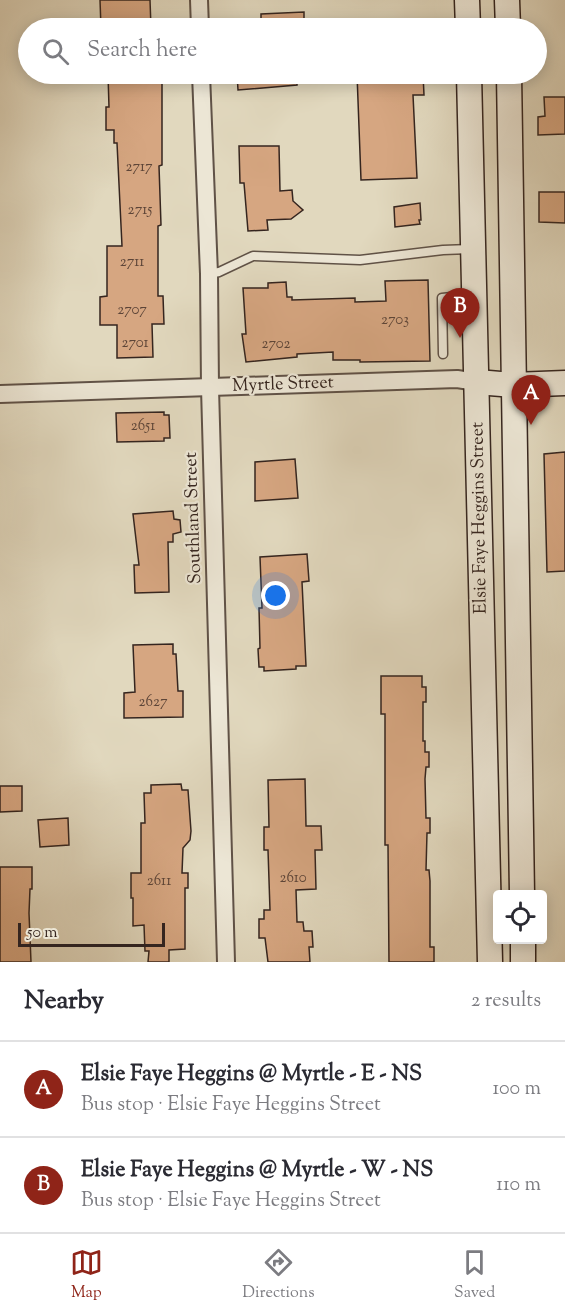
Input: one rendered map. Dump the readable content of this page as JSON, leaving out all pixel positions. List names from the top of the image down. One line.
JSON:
{"streets":{"main road":["Myrtle Street","Elsie Faye Heggins Street"],"street":["Southland Street"]},"crossings":[["Myrtle Street","Southland Street"],["Myrtle Street","Elsie Faye Heggins Street"]],"house_numbers":["2717","2715","2711","2707","2703","2701","2702","2651","2627","2610","2611"],"scale_bar":"50 m","page":{"search":"Search here","pins":["B","A"],"scale":"50 m","heading":["Nearby","2 results"],"list":[{"mark":"A","name":"Elsie Faye Heggins @ Myrtle - E - NS","note":"Bus stop · Elsie Faye Heggins Street","value":"100 m"},{"mark":"B","name":"Elsie Faye Heggins @ Myrtle - W - NS","note":"Bus stop · Elsie Faye Heggins Street","value":"110 m"}],"nav":["Map","Directions","Saved"]}}
